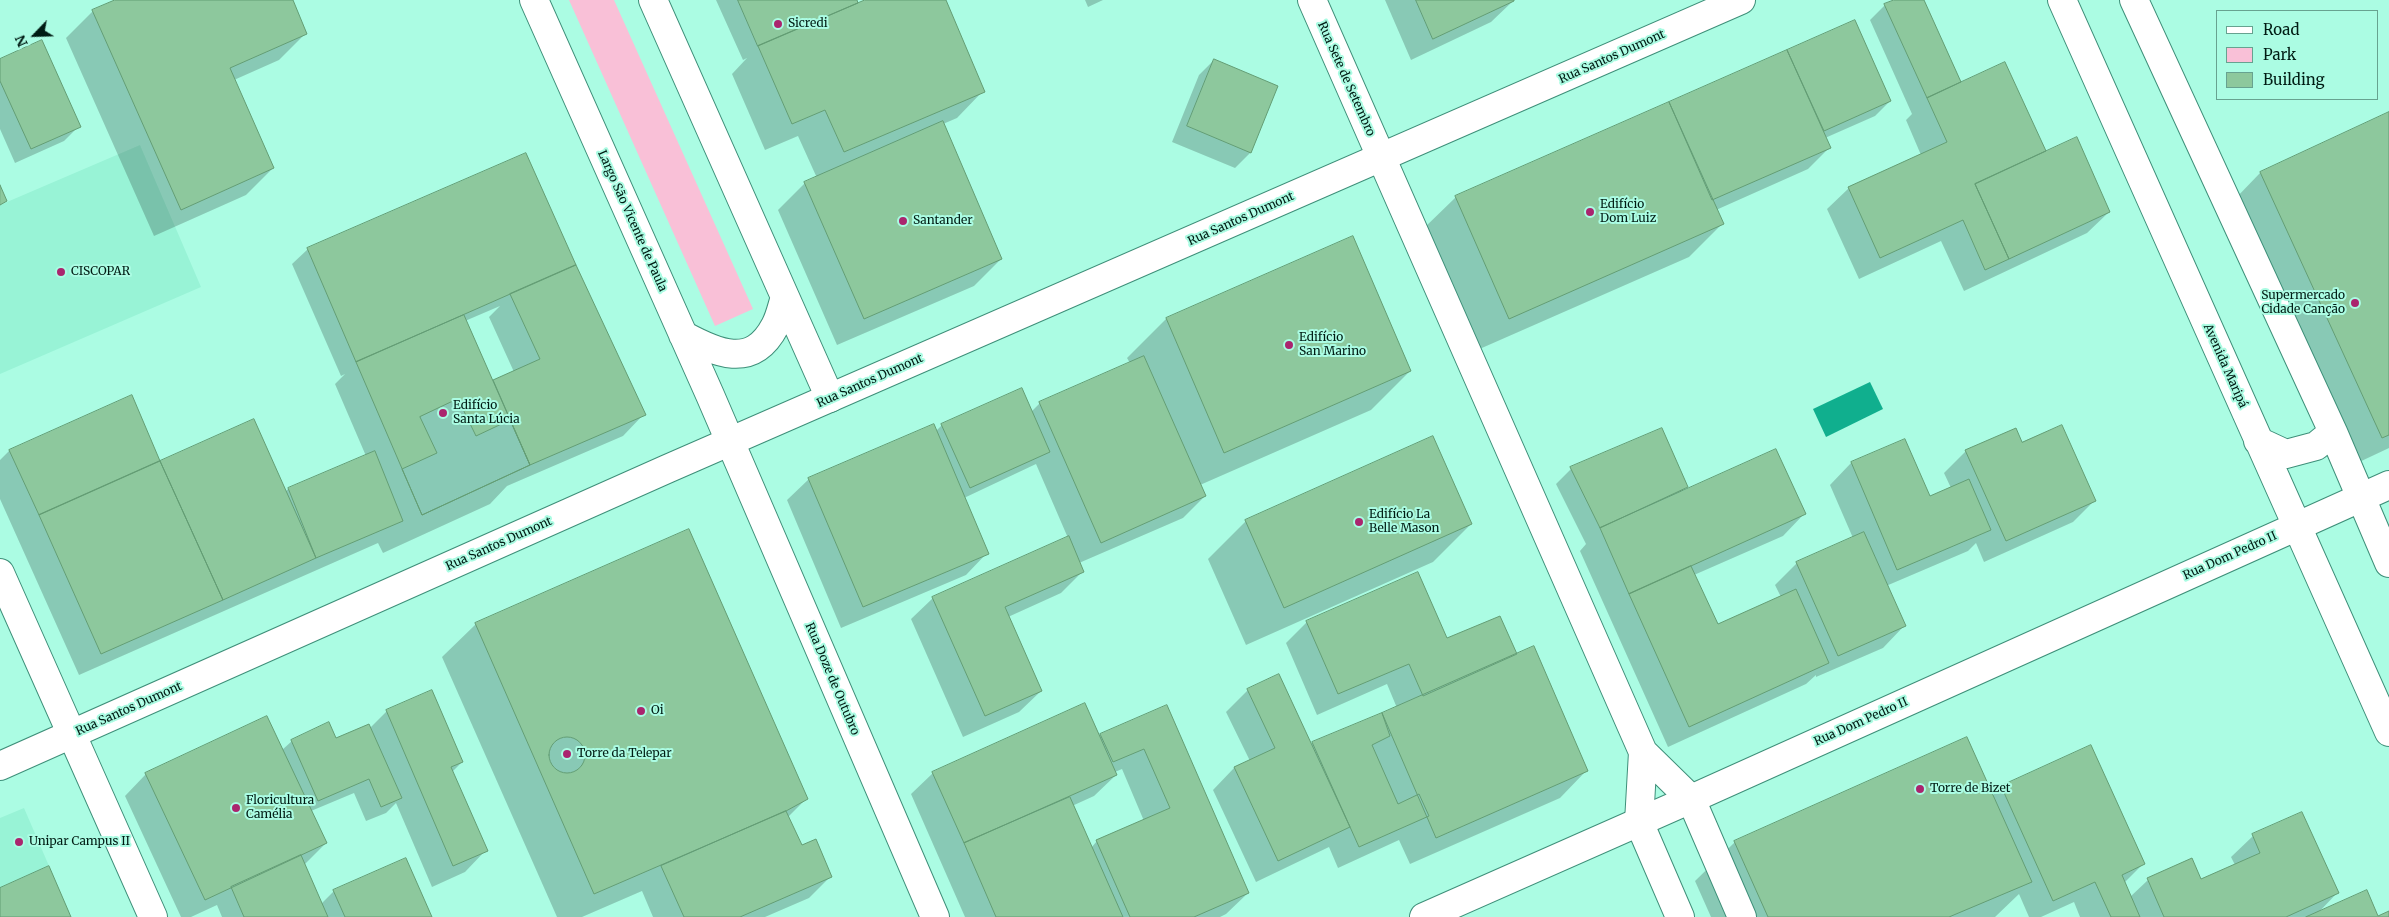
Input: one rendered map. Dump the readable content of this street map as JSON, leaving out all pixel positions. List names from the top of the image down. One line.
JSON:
{"streets":{"street":["Rua Santos Dumont","Rua Sete de Setembro","Largo São Vicente de Paula","Avenida Maripá","Rua Dom Pedro II","Rua Doze de Outubro"]},"crossings":[["Rua Santos Dumont","Rua Sete de Setembro"],["Rua Santos Dumont","Largo São Vicente de Paula"],["Rua Santos Dumont","Rua Doze de Outubro"],["Largo São Vicente de Paula","Rua Doze de Outubro"],["Avenida Maripá","Rua Dom Pedro II"]],"places":["Sicredi","Edifício Dom Luiz","Santander","CISCOPAR","Supermercado Cidade Canção","Edifício San Marino","Edifício Santa Lúcia","Edifício La Belle Mason","Oi","Torre da Telepar","Torre de Bizet","Floricultura Camélia","Unipar Campus II"],"legend":["Road","Park","Building"],"north":"bottom left"}
